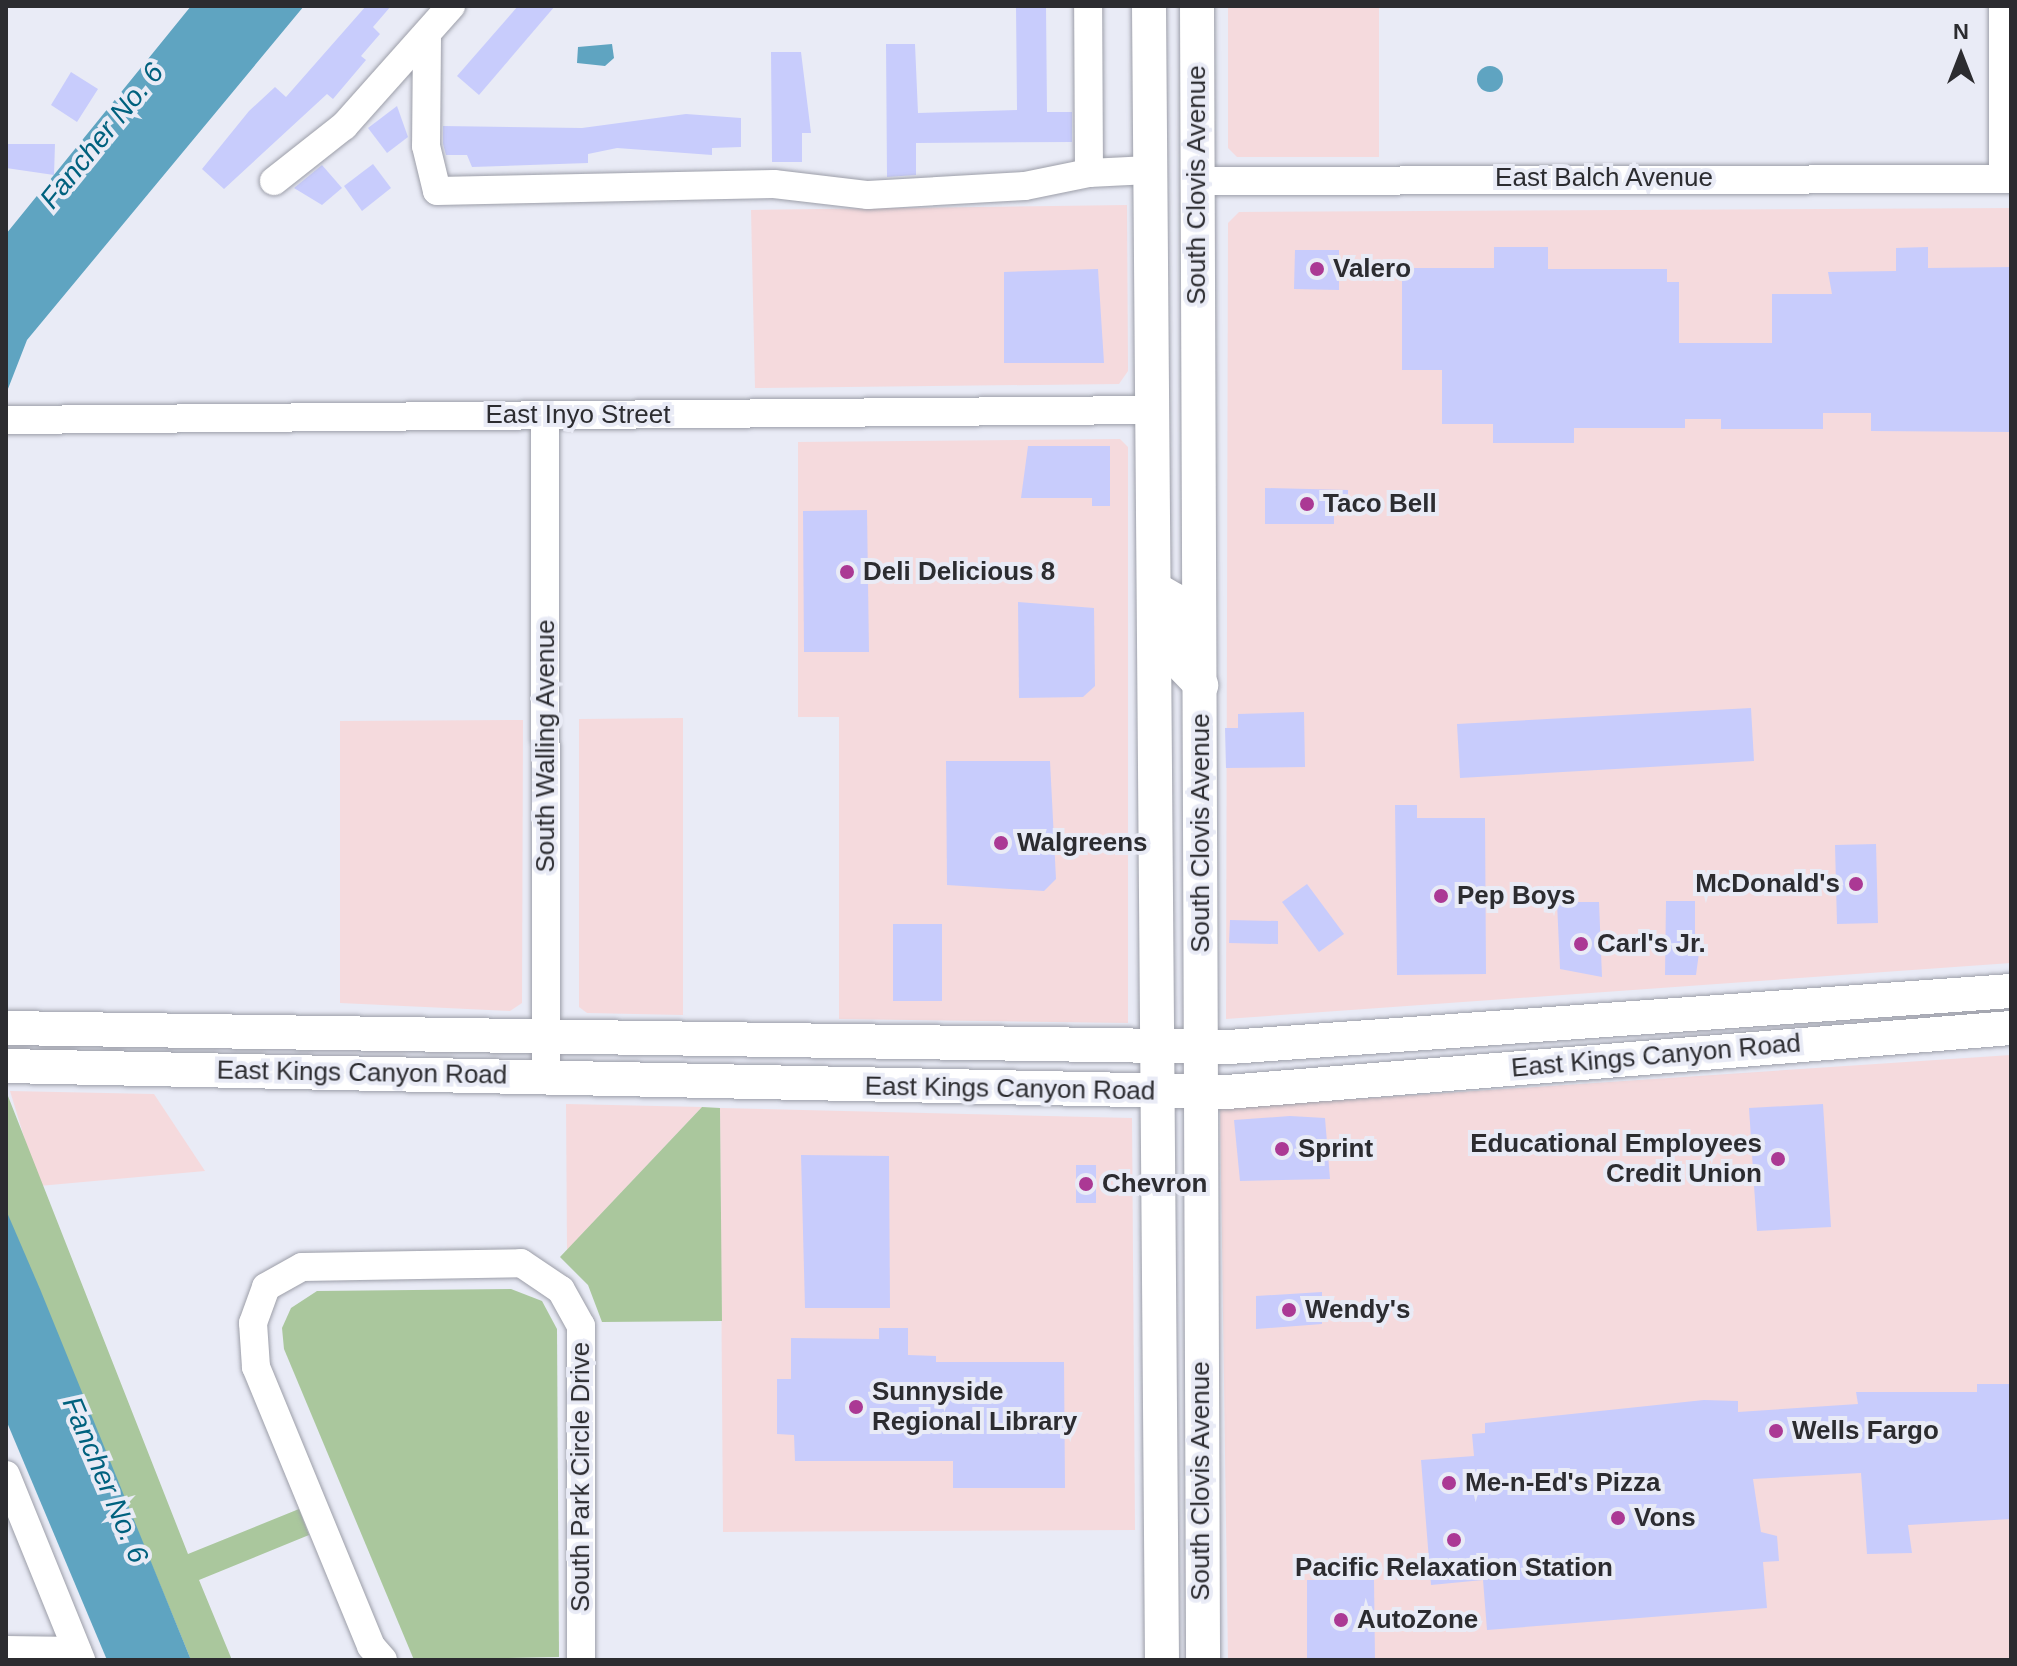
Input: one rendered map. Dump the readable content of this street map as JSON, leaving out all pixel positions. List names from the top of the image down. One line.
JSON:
{"streets":{"main road":["South Clovis Avenue","East Kings Canyon Road"],"street":["East Balch Avenue","East Inyo Street","South Walling Avenue","South Park Circle Drive"]},"crossings":[["East Balch Avenue","South Clovis Avenue"],["South Clovis Avenue","East Inyo Street"],["South Clovis Avenue","East Kings Canyon Road"],["East Inyo Street","South Walling Avenue"],["South Walling Avenue","East Kings Canyon Road"]],"water":["Fancher No. 6"],"places":["Valero","Taco Bell","Deli Delicious 8","Walgreens","McDonald's","Pep Boys","Carl's Jr.","Sprint","Educational Employees Credit Union","Chevron","Wendy's","Sunnyside Regional Library","Wells Fargo","Me-n-Ed's Pizza","Vons","Pacific Relaxation Station","AutoZone"],"north":"top"}
